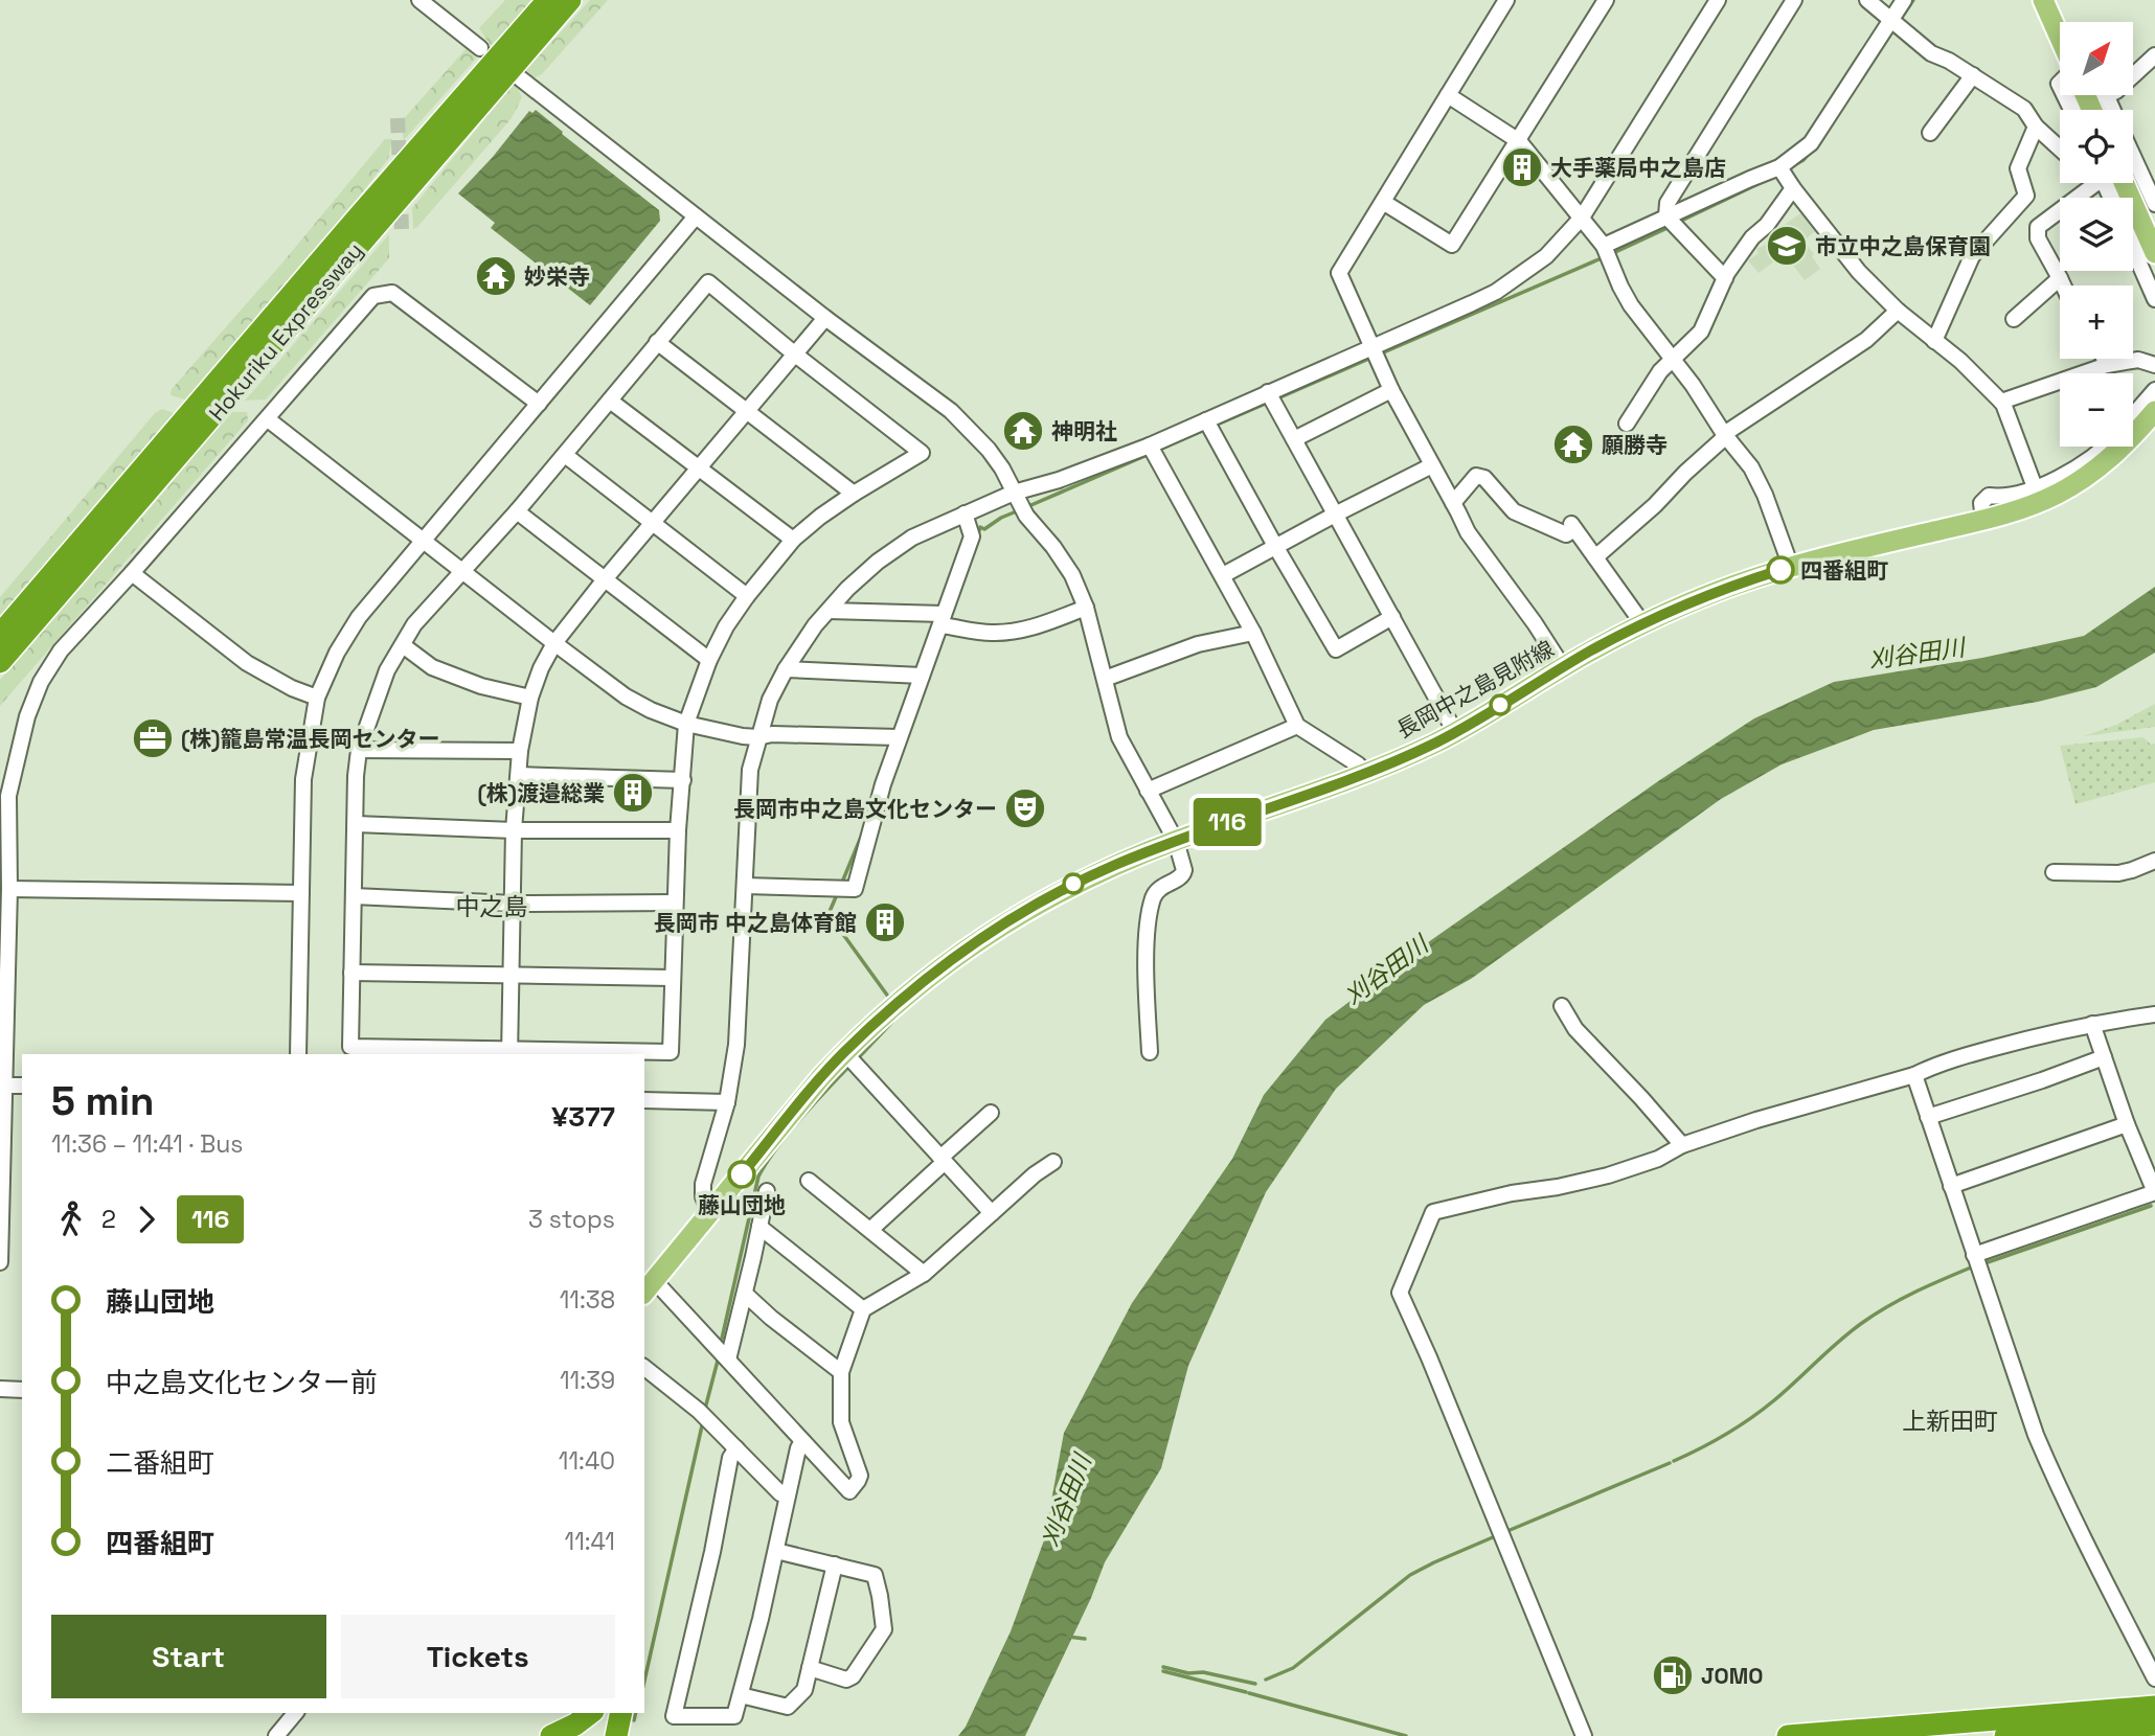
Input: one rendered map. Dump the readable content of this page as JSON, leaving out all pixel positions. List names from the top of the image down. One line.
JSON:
{"streets":{"highway":["Hokuriku Expressway"],"main road":["長岡中之島見附線"]},"districts":["中之島","上新田町"],"water":["刈谷田川"],"places":{"building":["大手薬局中之島店","(株)渡邉総業","長岡市 中之島体育館"],"school or university":["市立中之島保育園"],"temple":["妙栄寺","神明社","願勝寺"],"other":["四番組町","藤山団地"],"office":["(株)籠島常温長岡センター"],"theatre":["長岡市中之島文化センター"],"fuel station":["JOMO"]},"lines":["bus line 116"],"north":"top right","page":{"on_map":"116","map_buttons":["+","−"],"heading":["5 min","11:36 – 11:41 · Bus","¥377"],"legs":["2","116","3 stops"],"list":[{"name":"藤山団地","value":"11:38"},{"name":"中之島文化センター前","value":"11:39"},{"name":"二番組町","value":"11:40"},{"name":"四番組町","value":"11:41"}],"buttons":["Start","Tickets"]}}
